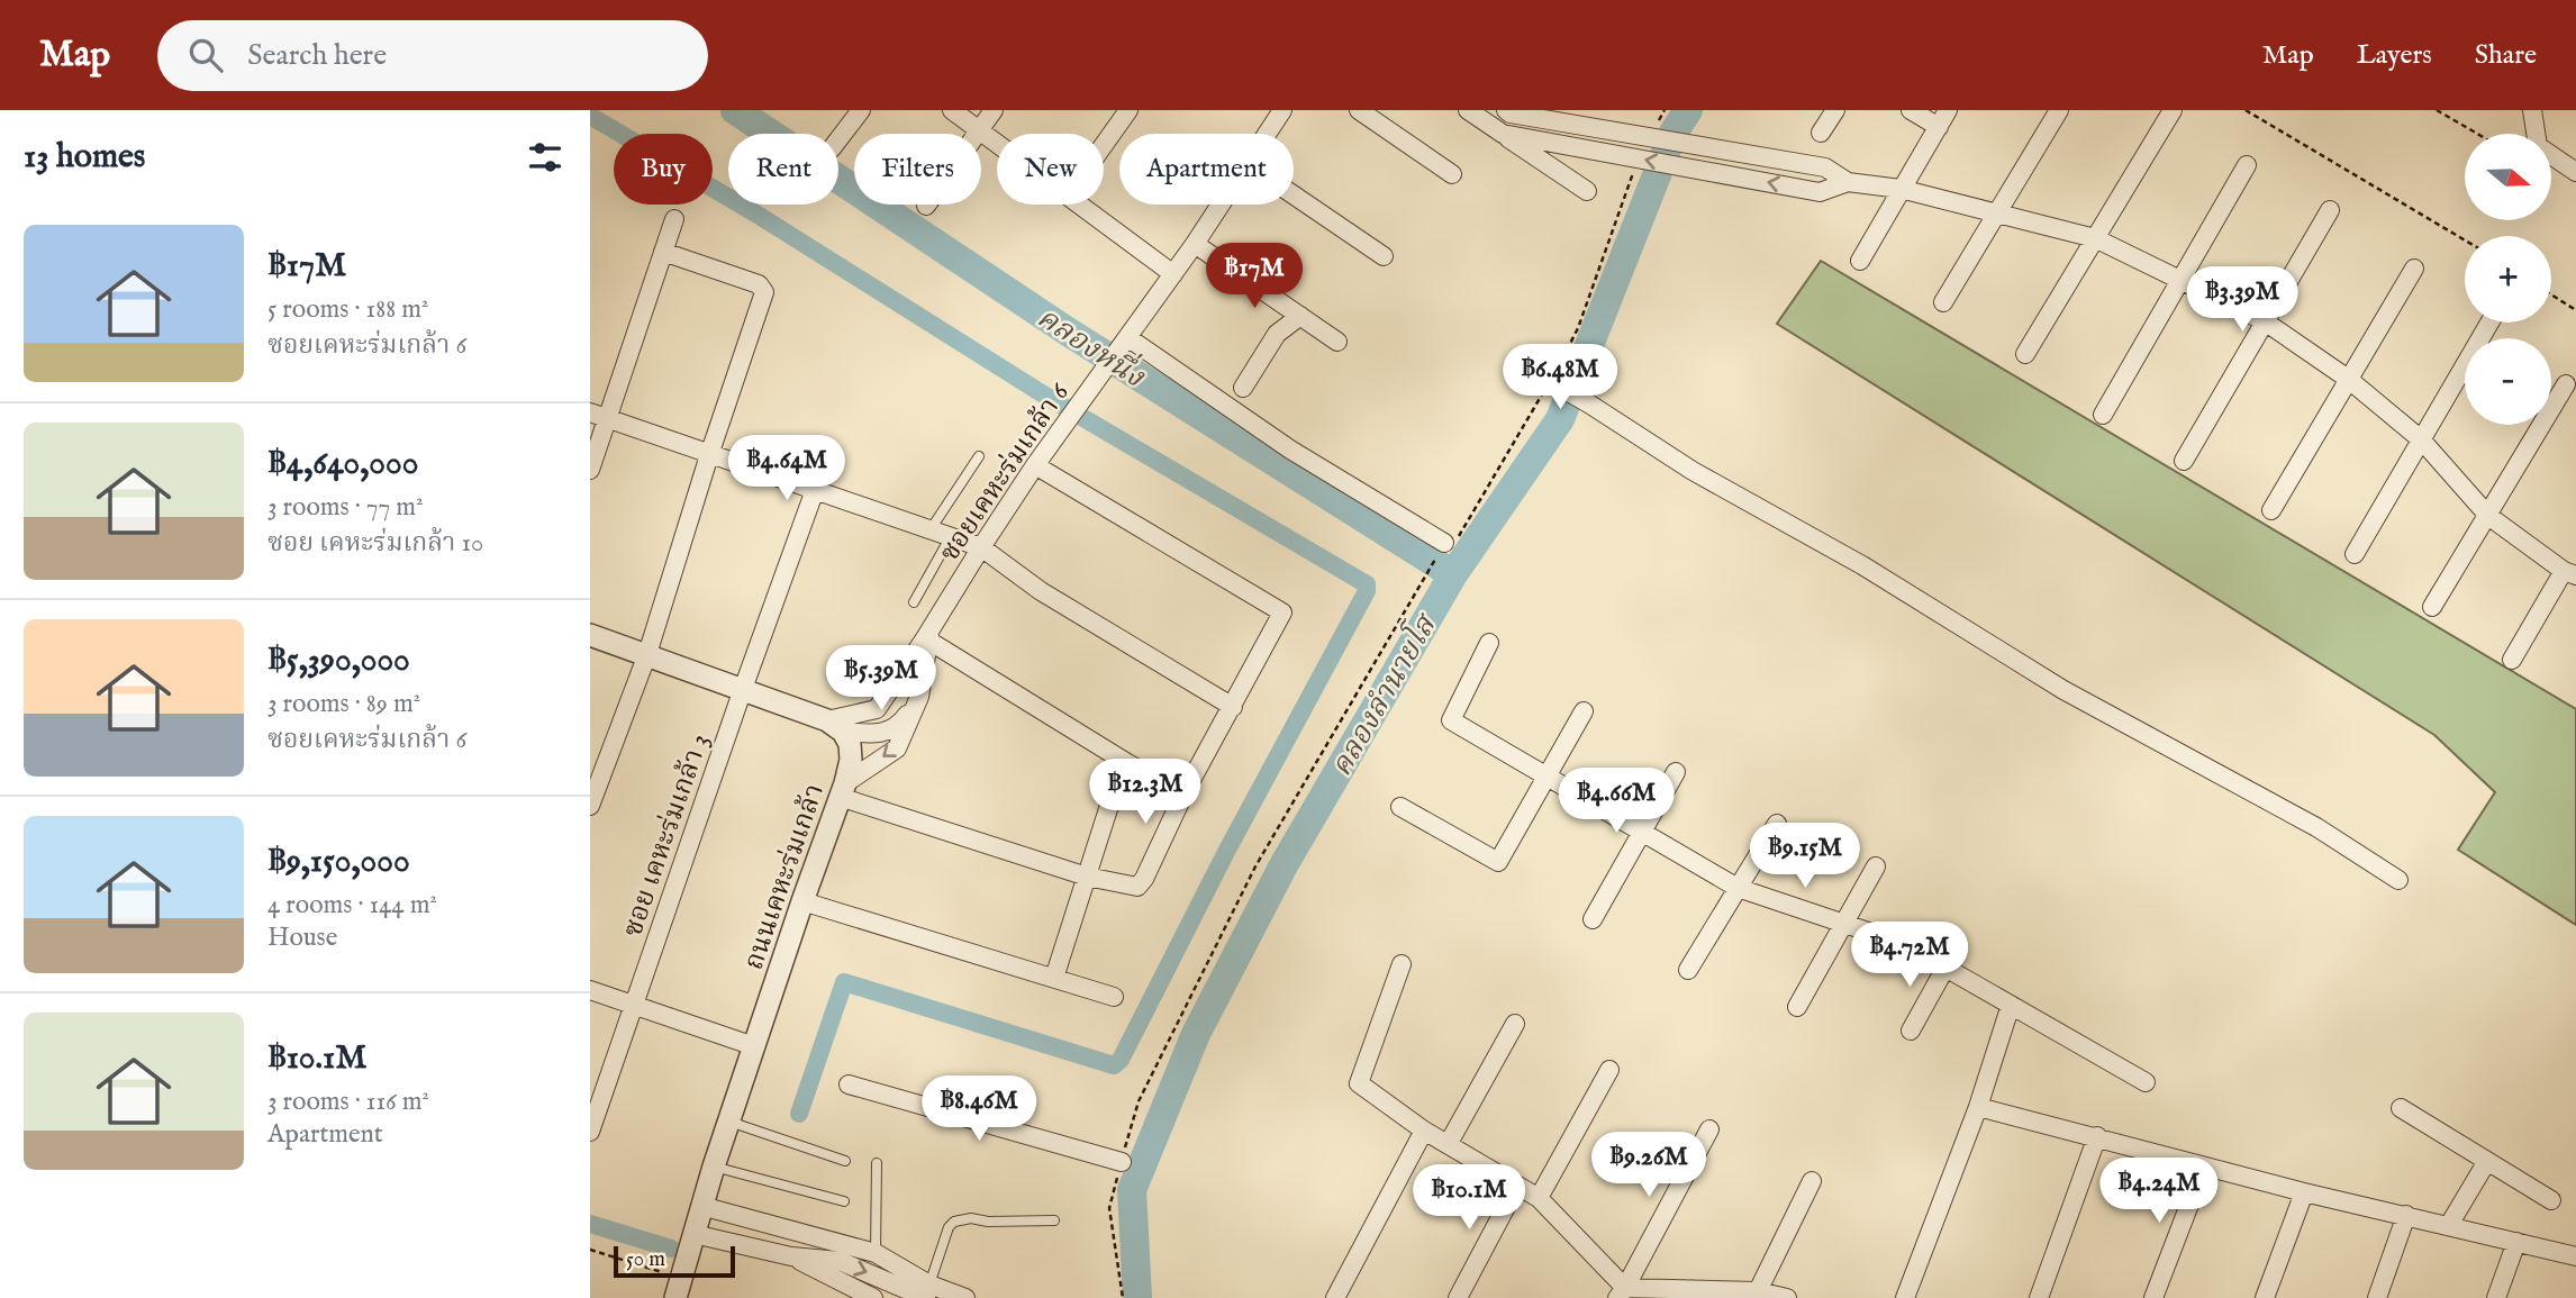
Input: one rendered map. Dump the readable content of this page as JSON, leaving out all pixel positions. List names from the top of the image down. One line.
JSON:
{"streets":{"street":["ซอยเคหะร่มเกล้า 6","ซอย เคหะร่มเกล้า 3","ถนนเคหะร่มเกล้า"]},"crossings":[["ซอยเคหะร่มเกล้า 6","ถนนเคหะร่มเกล้า"]],"water":["คลองหนึ่ง","คลองลำนายโส"],"scale_bar":"50 m","north":"right","page":{"header":"Map","search":"Search here","nav":["Map","Layers","Share"],"heading":"13 homes","map_buttons":["+","−"],"chip":["Buy","Rent","Filters","New","Apartment"],"list":[{"name":"฿17M","note":"5 rooms · 188 m² · ซอยเคหะร่มเกล้า 6"},{"name":"฿4,640,000","note":"3 rooms · 77 m² · ซอย เคหะร่มเกล้า 10"},{"name":"฿5,390,000","note":"3 rooms · 89 m² · ซอยเคหะร่มเกล้า 6"},{"name":"฿9,150,000","note":"4 rooms · 144 m² · House"},{"name":"฿10.1M","note":"3 rooms · 116 m² · Apartment"}],"price":["฿17M","฿3.39M","฿6.48M","฿4.64M","฿5.39M","฿12.3M","฿4.66M","฿9.15M","฿4.72M","฿8.46M","฿9.26M","฿4.24M","฿10.1M"],"scale":"50 m"}}
